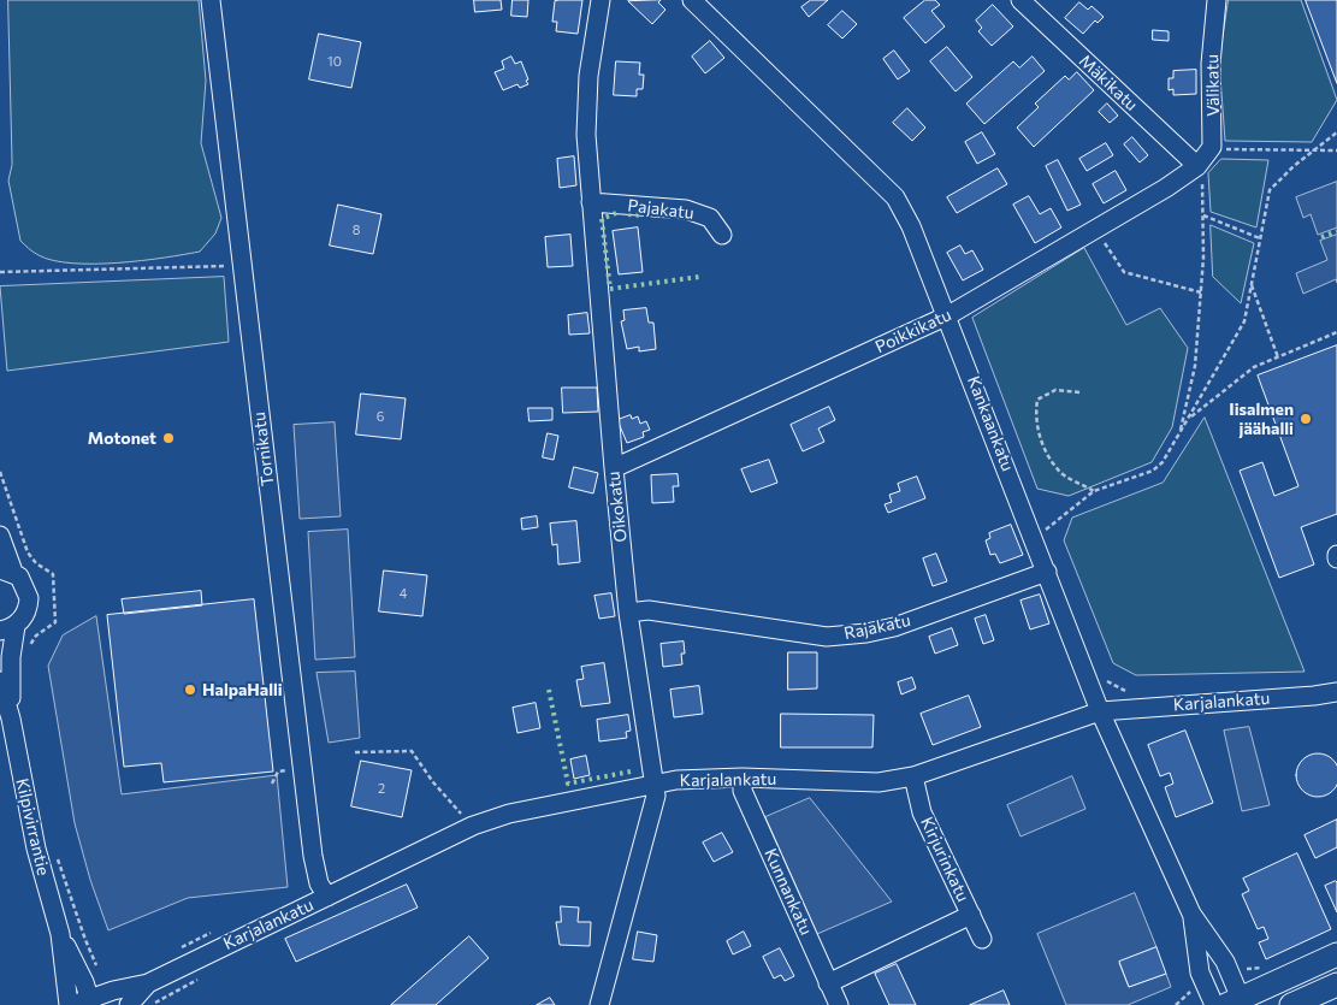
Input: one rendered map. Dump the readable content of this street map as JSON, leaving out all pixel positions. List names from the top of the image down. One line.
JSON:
{"streets":{"street":["Mäkikatu","Välikatu","Pajakatu","Poikkikatu","Kankaankatu","Tornikatu","Oikokatu","Rajakatu","Karjalankatu","Kilpivirrantie","Kirjurinkatu","Kunnankatu"]},"crossings":[["Mäkikatu","Poikkikatu"],["Pajakatu","Oikokatu"],["Poikkikatu","Kankaankatu"],["Poikkikatu","Oikokatu"],["Kankaankatu","Rajakatu"],["Kankaankatu","Karjalankatu"],["Tornikatu","Karjalankatu"],["Oikokatu","Rajakatu"],["Oikokatu","Karjalankatu"],["Karjalankatu","Kilpivirrantie"],["Karjalankatu","Kirjurinkatu"],["Karjalankatu","Kunnankatu"]],"places":["Iisalmen jäähalli","Motonet","HalpaHalli"],"house_numbers":["10","8","6","4","2"]}
